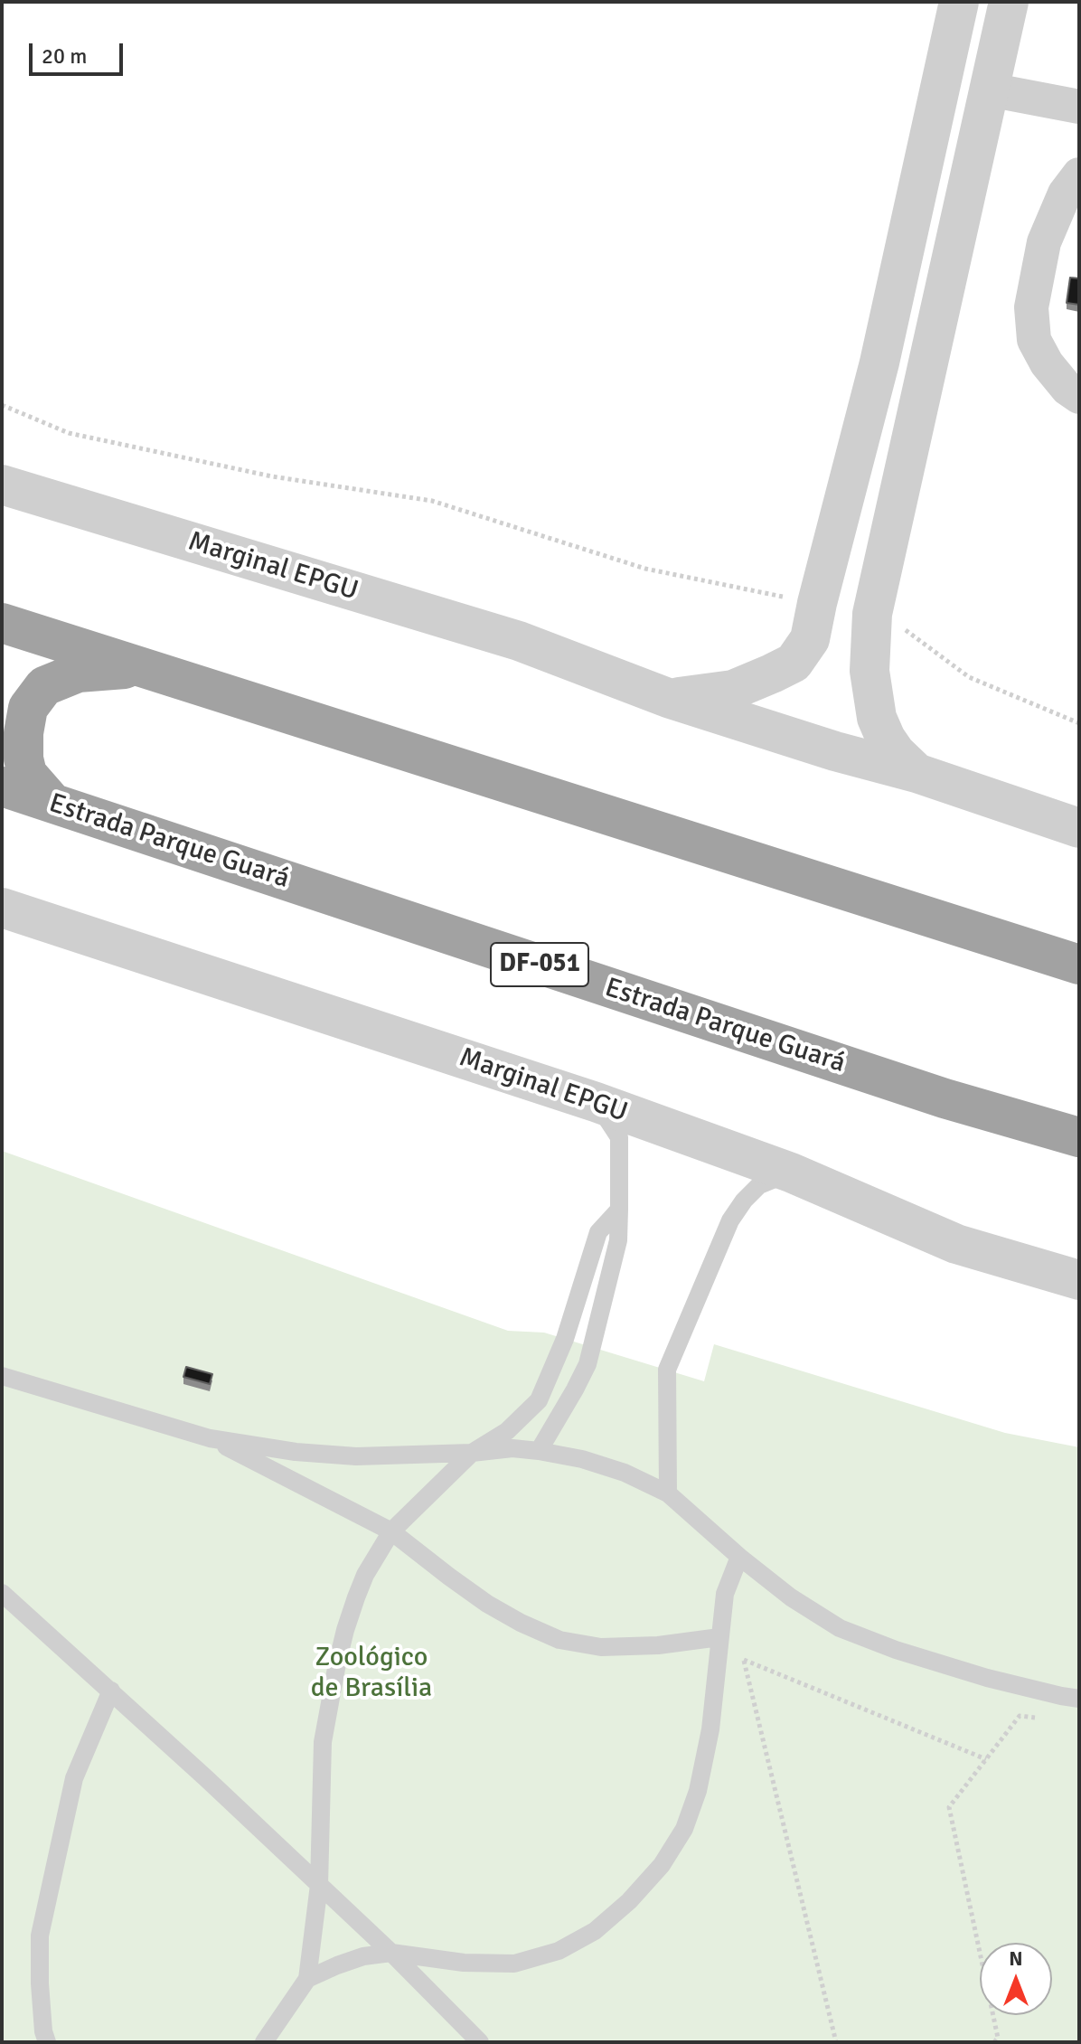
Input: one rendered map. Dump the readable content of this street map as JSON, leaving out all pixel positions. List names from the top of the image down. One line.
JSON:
{"streets":{"highway":["Estrada Parque Guará","DF-051"],"street":["Marginal EPGU"]},"parks":["Zoológico de Brasília"],"scale_bar":"20 m","north":"top"}
